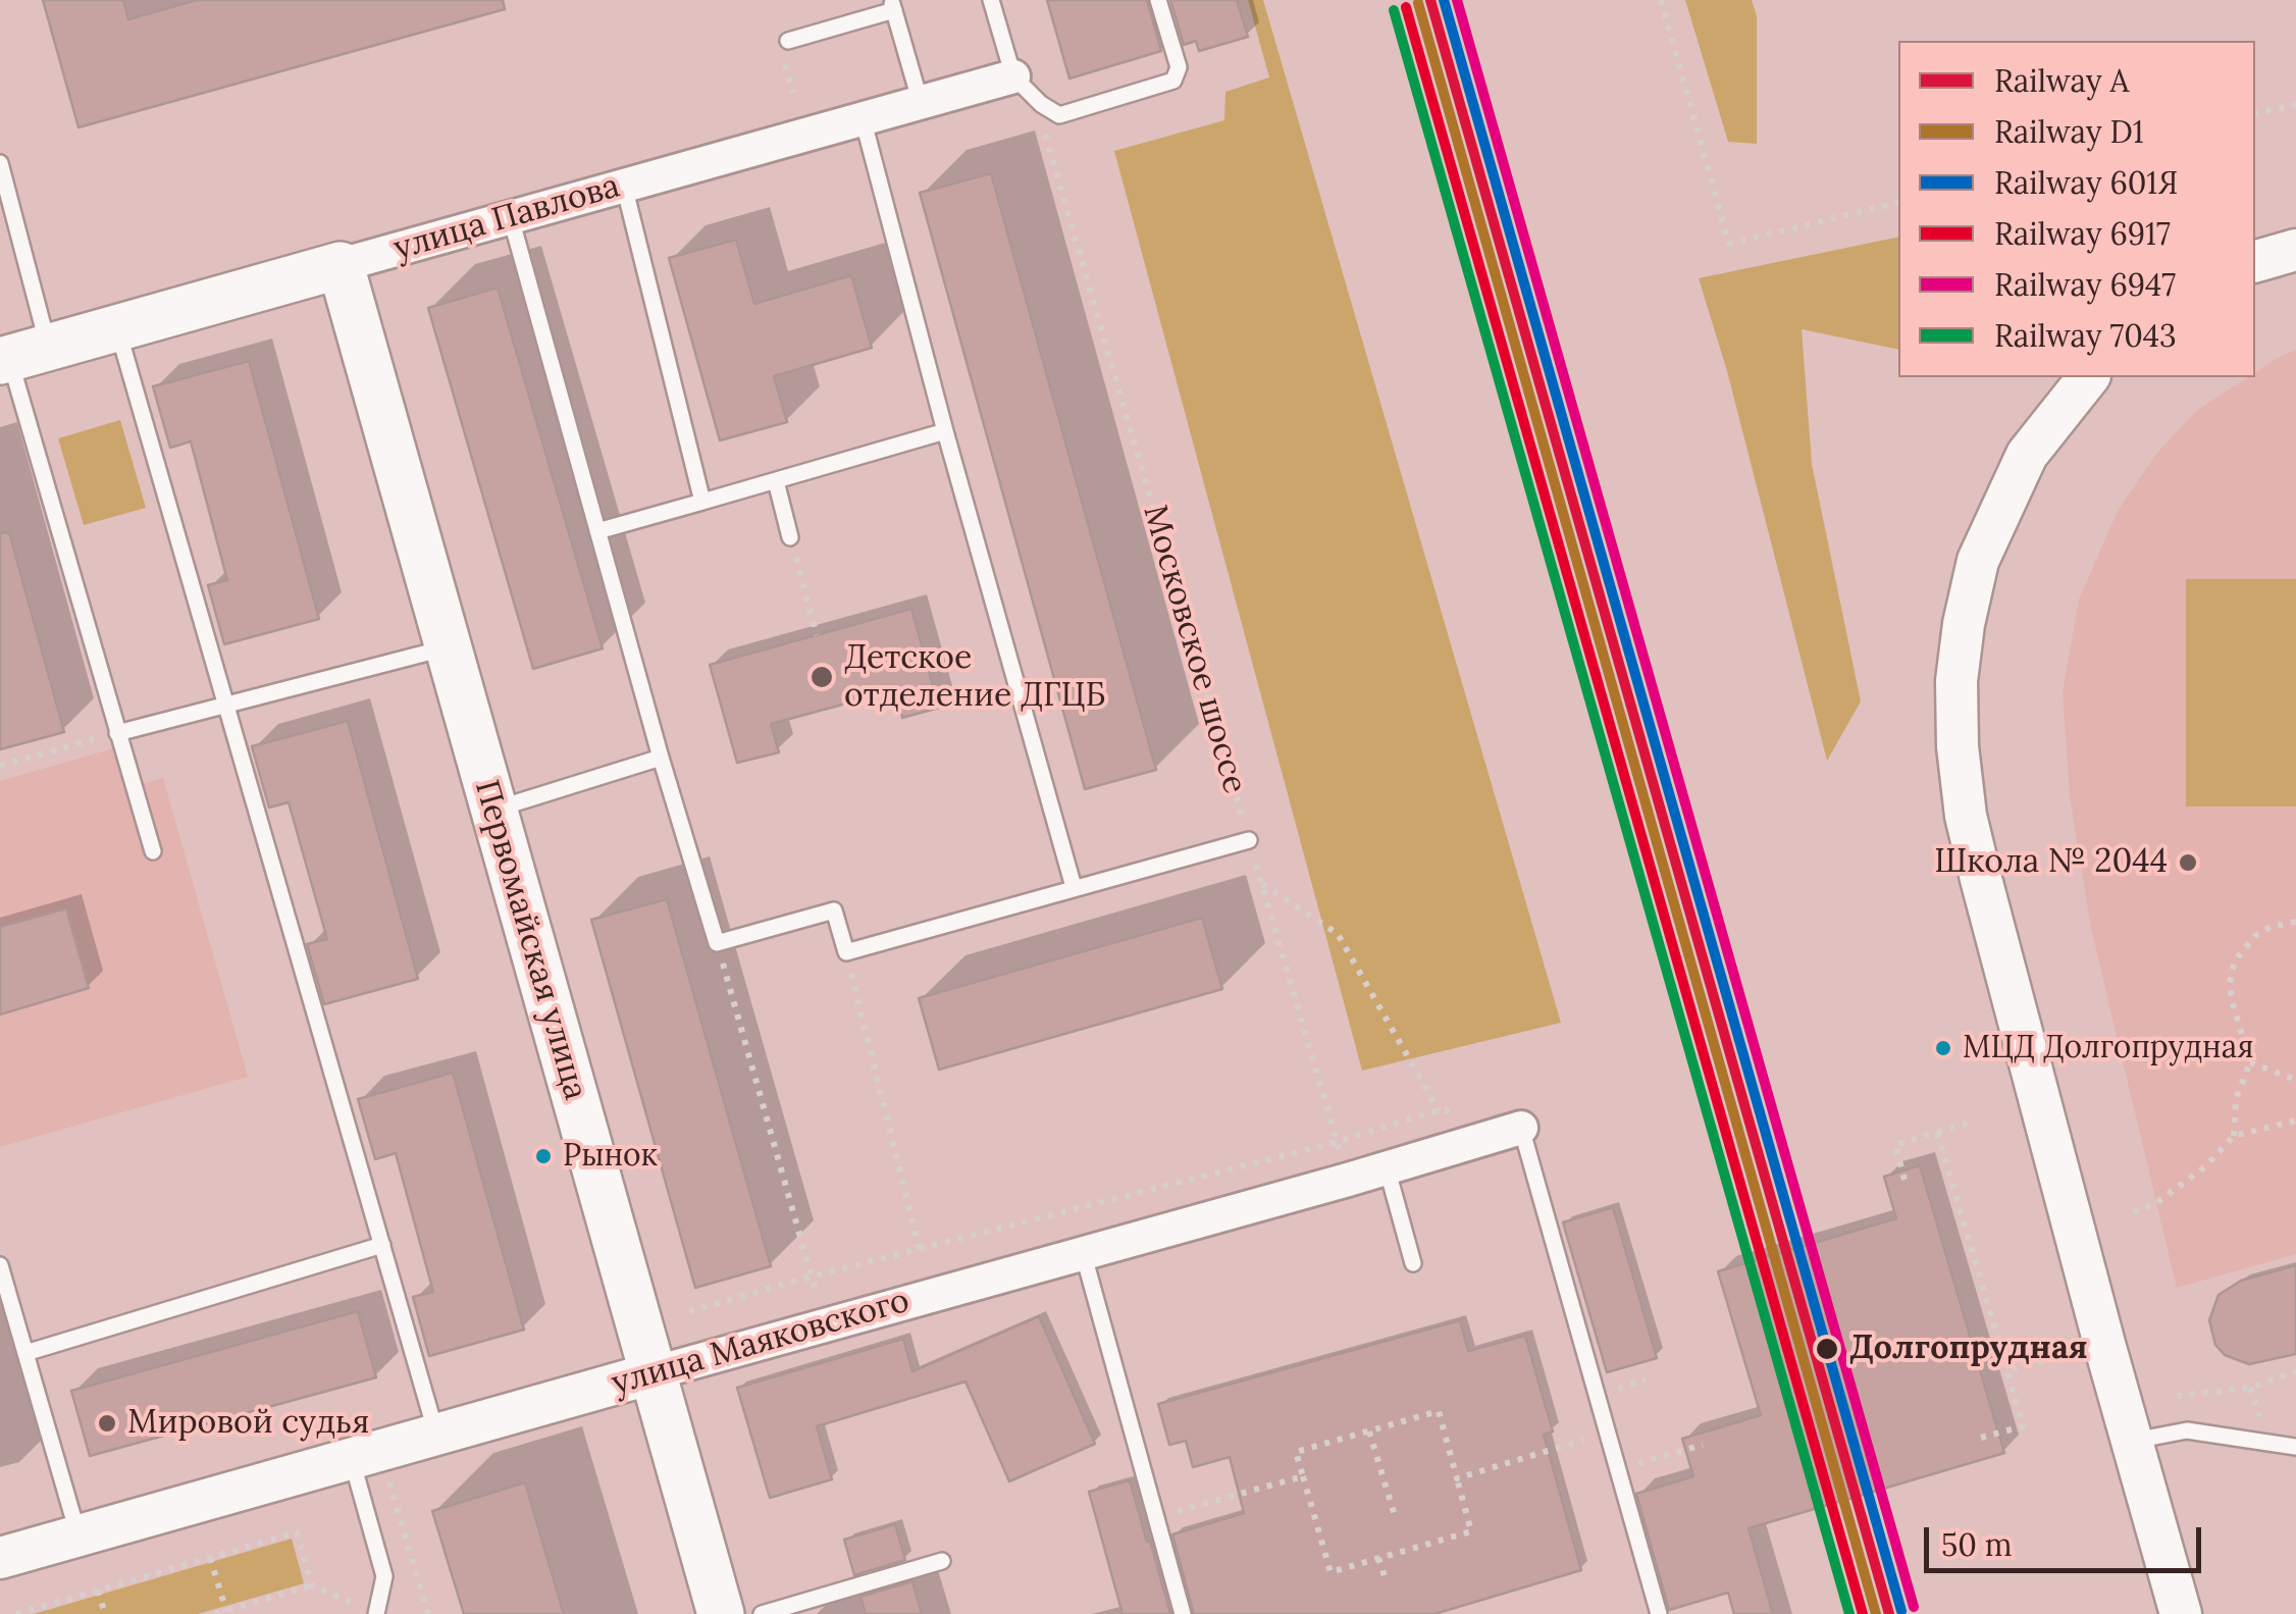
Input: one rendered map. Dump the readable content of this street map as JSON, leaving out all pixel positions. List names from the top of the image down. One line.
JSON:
{"streets":{"main road":["улица Павлова","Первомайская улица"],"street":["улица Маяковского"],"path":["Московское шоссе"]},"crossings":[["улица Павлова","Первомайская улица"],["Московское шоссе","улица Маяковского"],["Первомайская улица","улица Маяковского"]],"places":["Детское отделение ДГЦБ","Школа № 2044","МЦД Долгопрудная","Рынок","Долгопрудная","Мировой судья"],"lines":["rail line A","rail line 601Я","rail line 6947","rail line D1","rail line 6917","rail line 7043"],"legend":["Railway A","Railway D1","Railway 601Я","Railway 6917","Railway 6947","Railway 7043"],"scale_bar":"50 m"}
